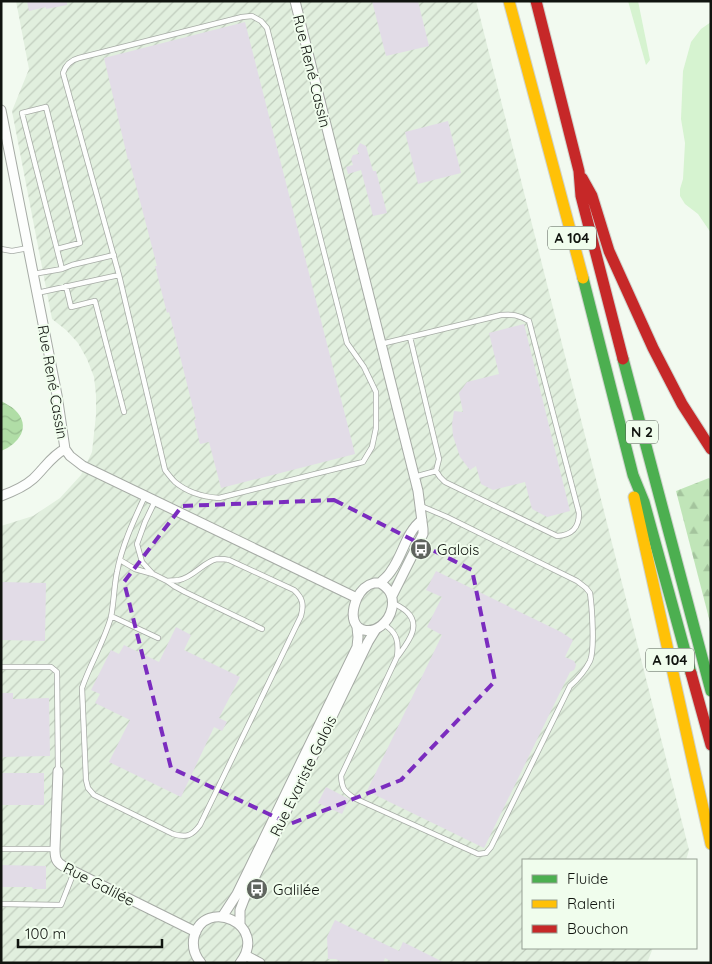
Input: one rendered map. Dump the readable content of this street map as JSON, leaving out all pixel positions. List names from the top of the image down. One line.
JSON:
{"streets":{"highway":["A 104","N 2"],"street":["Rue René Cassin","Rue Evariste Galois","Rue Galilée"]},"crossings":[["Rue René Cassin","Rue Evariste Galois"],["A 104","N 2"]],"places":{"bus stop":["Galois","Galilée"]},"legend":["Fluide","Ralenti","Bouchon"],"scale_bar":"100 m"}
